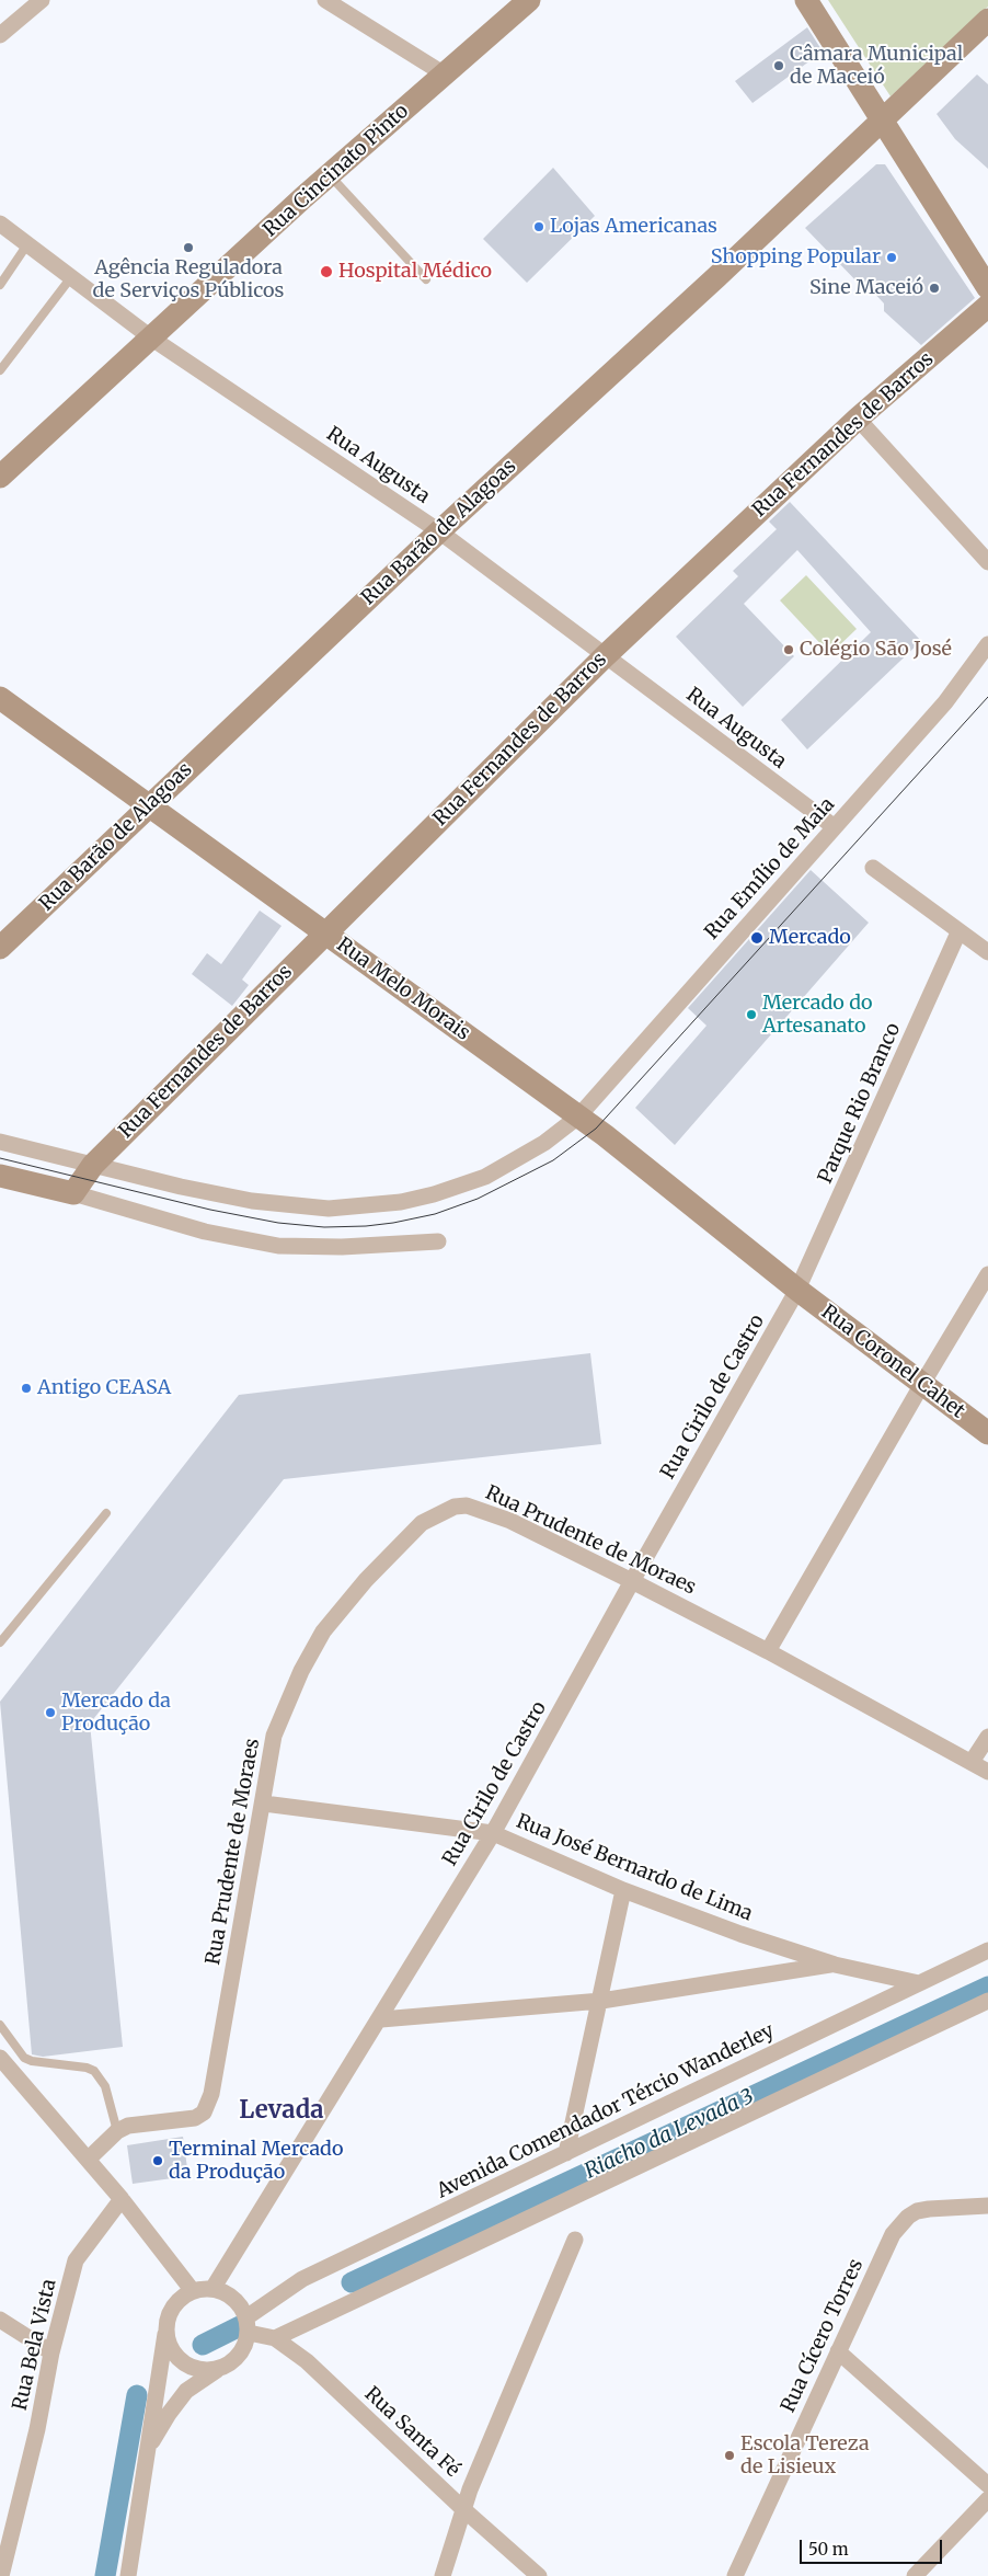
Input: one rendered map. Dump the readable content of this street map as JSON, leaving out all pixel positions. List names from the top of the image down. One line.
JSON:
{"streets":{"street":["Rua Cincinato Pinto","Rua Fernandes de Barros","Rua Augusta","Rua Barão de Alagoas","Rua Emílio de Maia","Rua Melo Morais","Parque Rio Branco","Rua Coronel Cahet","Rua Cirilo de Castro","Rua Prudente de Moraes","Rua José Bernardo de Lima","Avenida Comendador Tércio Wanderley","Rua Cícero Torres","Rua Bela Vista","Rua Santa Fé"]},"crossings":[["Rua Cincinato Pinto","Rua Augusta"],["Rua Fernandes de Barros","Rua Augusta"],["Rua Fernandes de Barros","Rua Emílio de Maia"],["Rua Fernandes de Barros","Rua Melo Morais"],["Rua Augusta","Rua Barão de Alagoas"],["Rua Augusta","Rua Emílio de Maia"],["Rua Barão de Alagoas","Rua Melo Morais"],["Rua Emílio de Maia","Rua Melo Morais"],["Rua Melo Morais","Parque Rio Branco"],["Rua Melo Morais","Rua Coronel Cahet"],["Rua Melo Morais","Rua Cirilo de Castro"],["Parque Rio Branco","Rua Coronel Cahet"],["Parque Rio Branco","Rua Cirilo de Castro"],["Rua Coronel Cahet","Rua Cirilo de Castro"],["Rua Cirilo de Castro","Rua Prudente de Moraes"],["Rua Cirilo de Castro","Rua José Bernardo de Lima"],["Rua Cirilo de Castro","Avenida Comendador Tércio Wanderley"],["Rua Cirilo de Castro","Rua Santa Fé"],["Rua Prudente de Moraes","Rua José Bernardo de Lima"],["Rua José Bernardo de Lima","Avenida Comendador Tércio Wanderley"],["Avenida Comendador Tércio Wanderley","Rua Santa Fé"]],"districts":["Levada"],"water":["Riacho da Levada 3"],"places":["Câmara Municipal de Maceió","Lojas Americanas","Agência Reguladora de Serviços Públicos","Shopping Popular","Hospital Médico","Sine Maceió","Colégio São José","Mercado","Mercado do Artesanato","Antigo CEASA","Mercado da Produção","Terminal Mercado da Produção","Escola Tereza de Lisieux"],"scale_bar":"50 m"}
